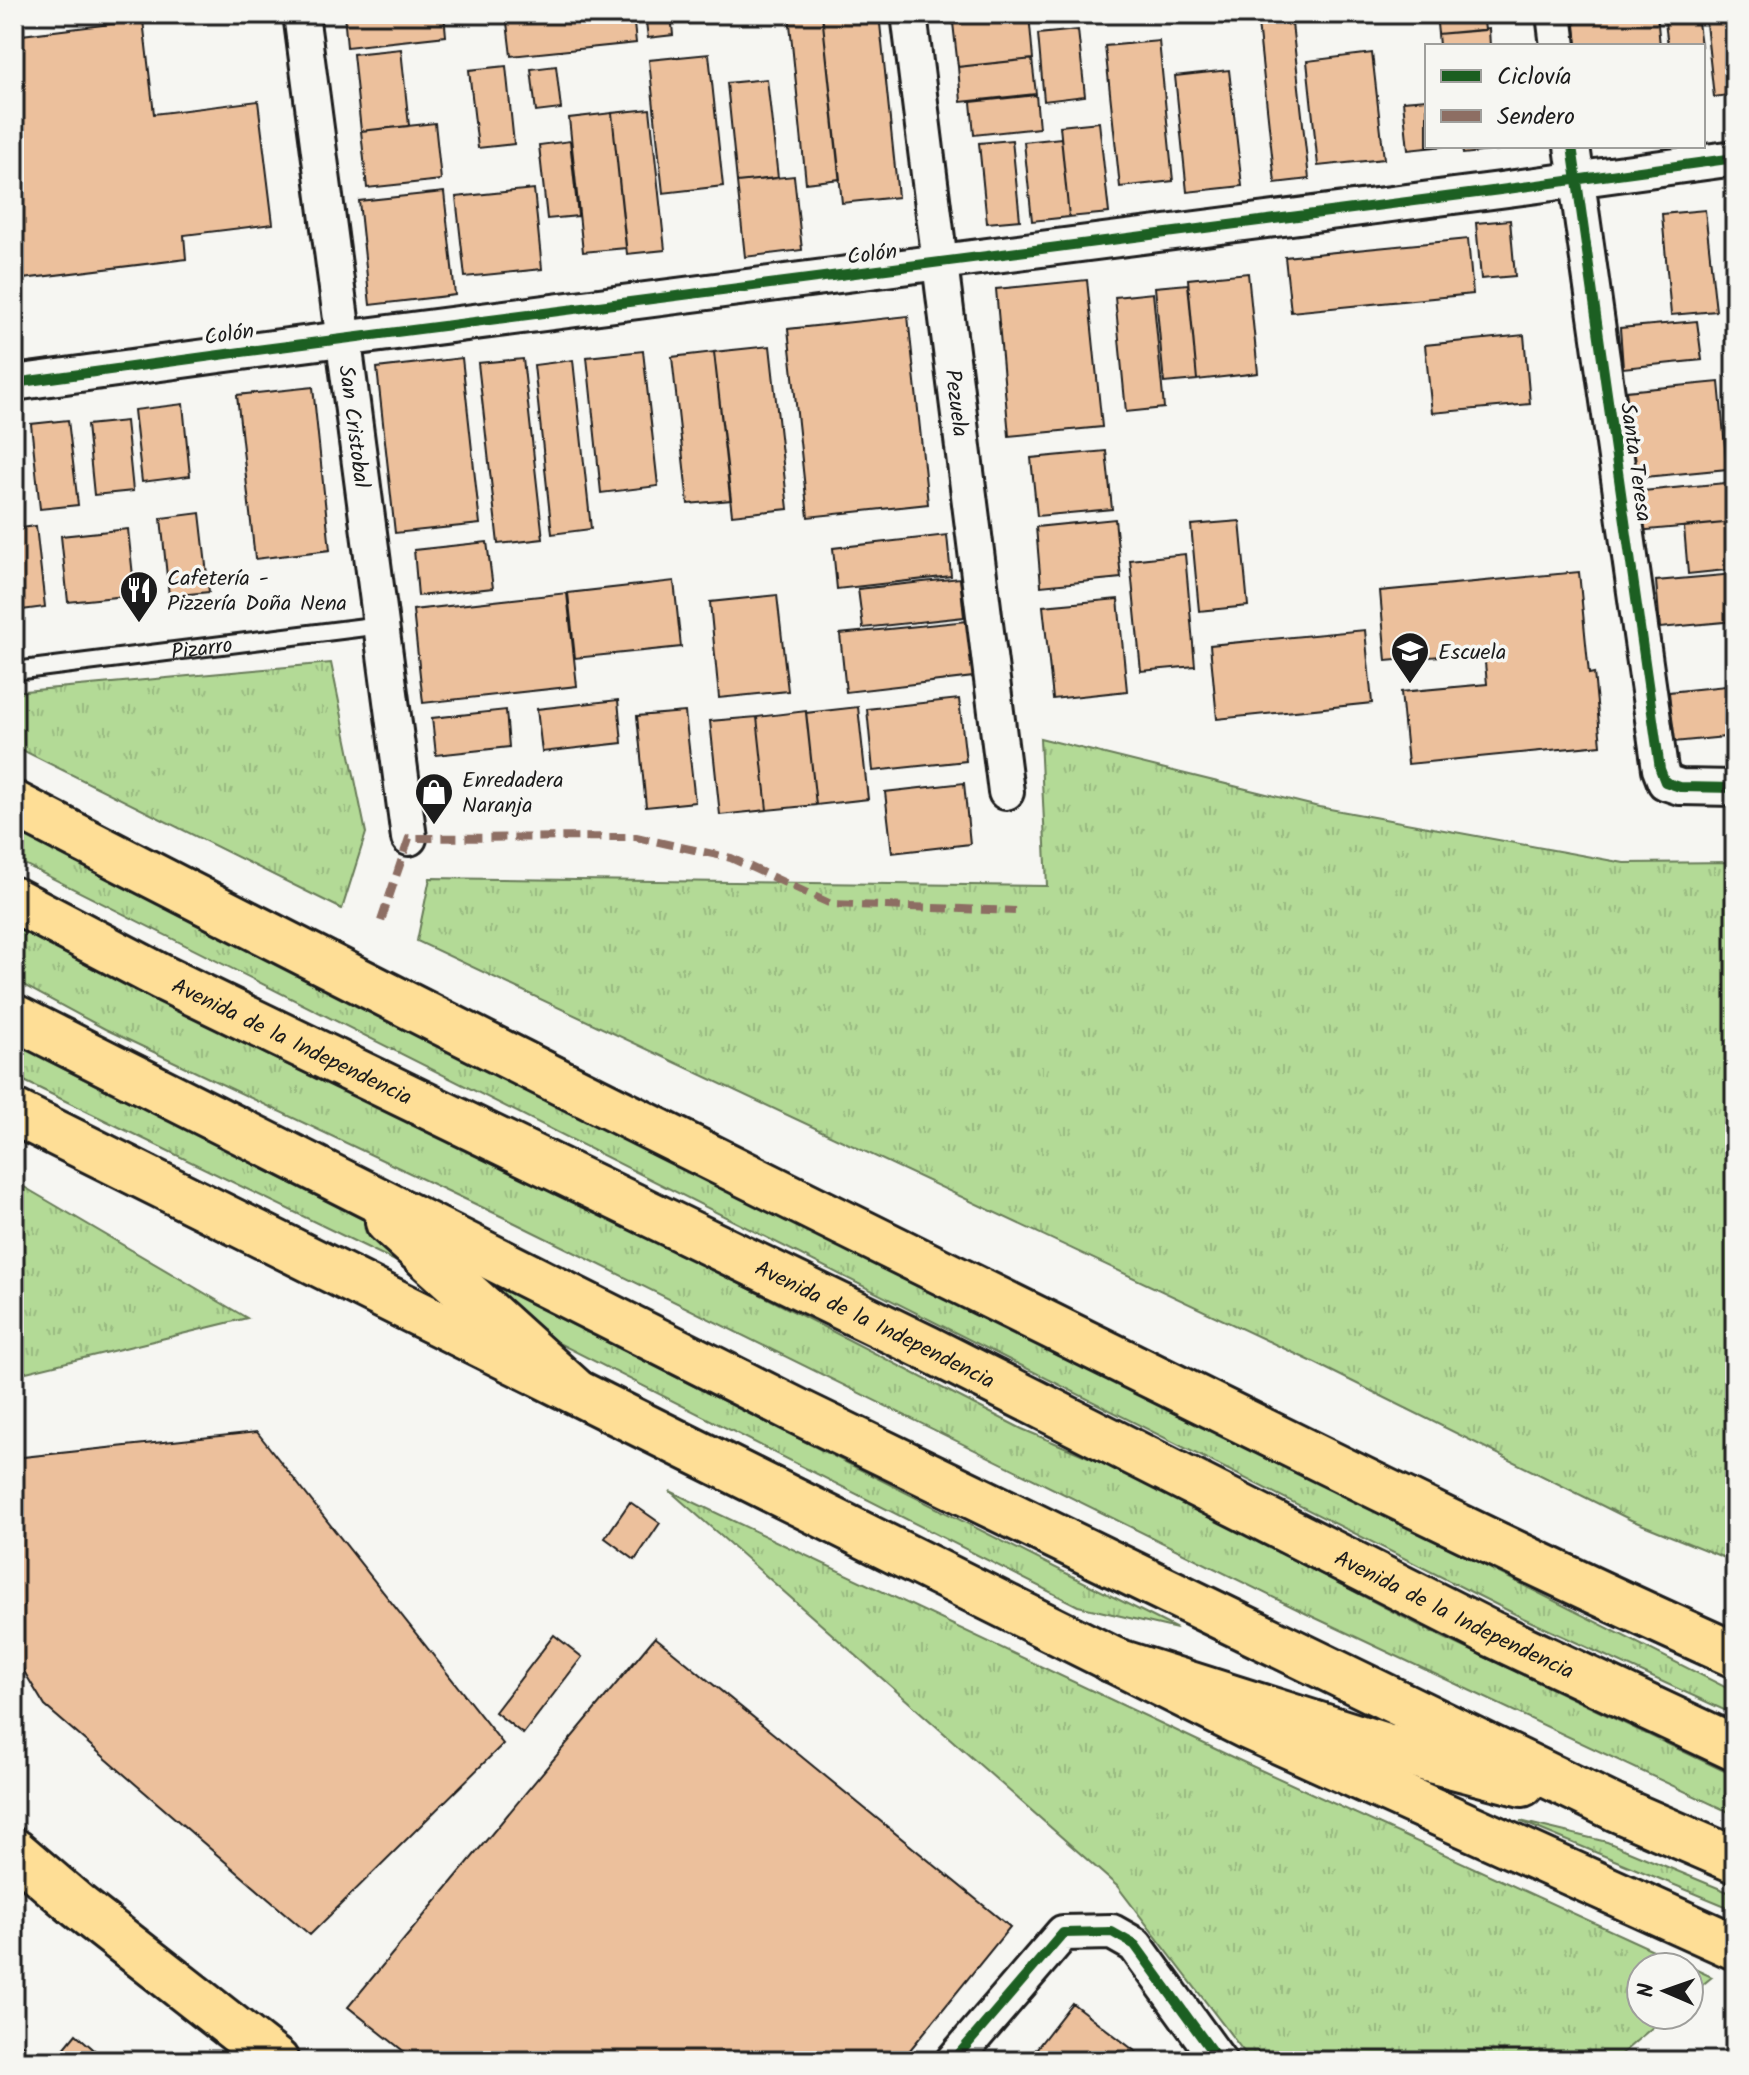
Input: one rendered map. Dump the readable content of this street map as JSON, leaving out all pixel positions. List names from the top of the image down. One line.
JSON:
{"streets":{"main road":["Avenida de la Independencia"],"street":["Colón","Pezuela","San Cristobal","Santa Teresa"],"lane":["Pizarro"]},"crossings":[["Colón","Pezuela"],["Colón","San Cristobal"],["Colón","Santa Teresa"],["San Cristobal","Pizarro"]],"places":{"restaurant":["Cafetería - Pizzería Doña Nena"],"school or university":["Escuela"],"shop":["Enredadera Naranja"]},"legend":["Ciclovía","Sendero"],"north":"left"}
